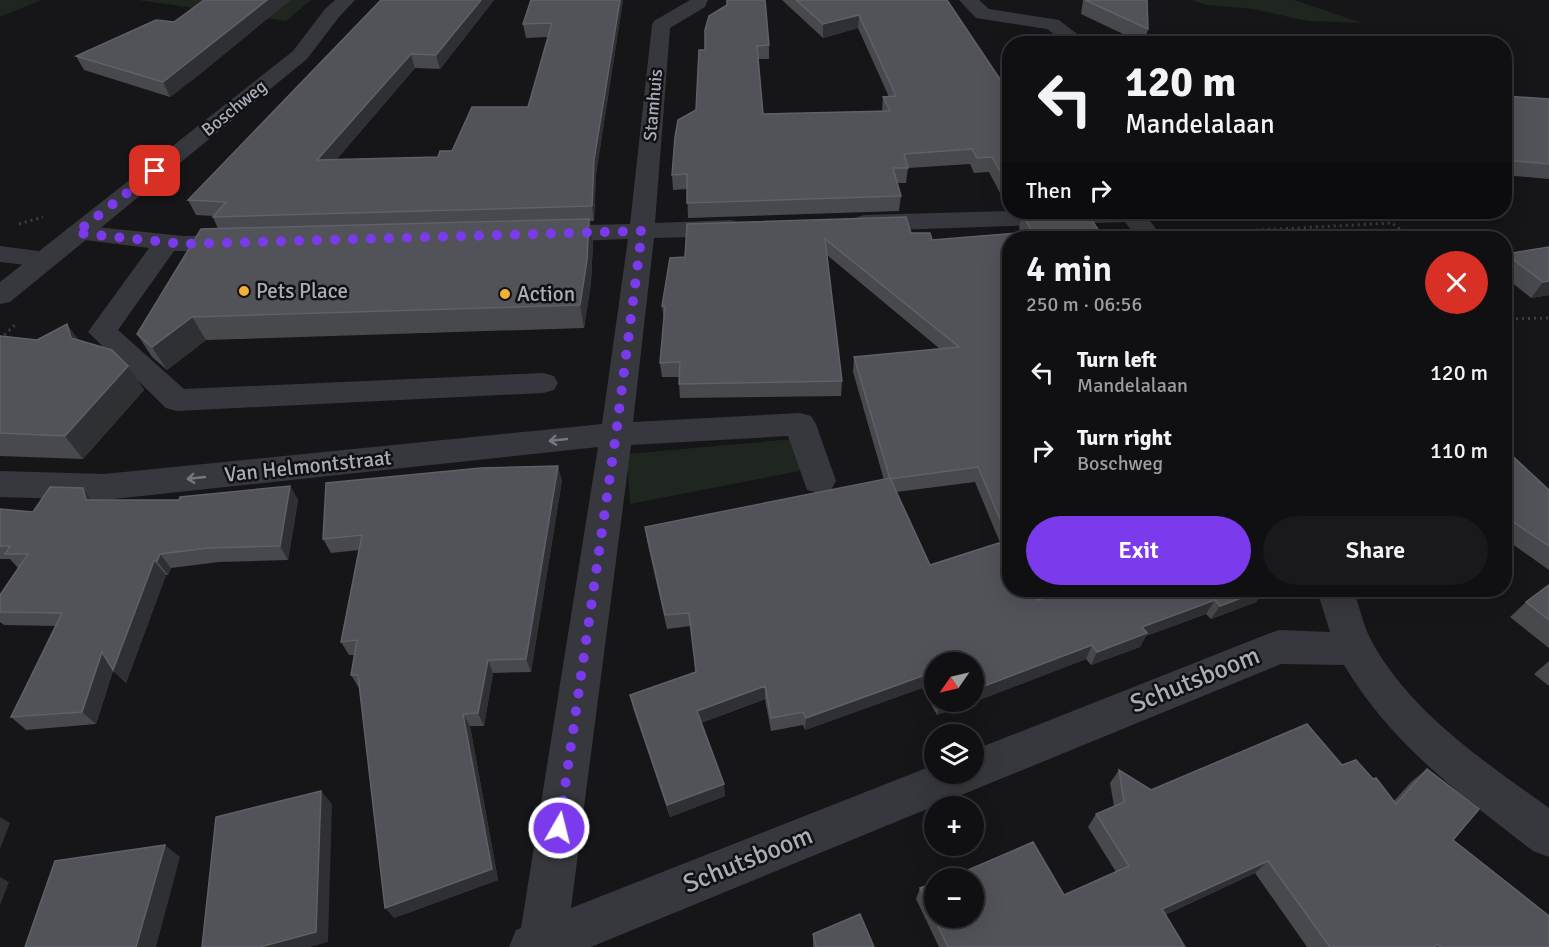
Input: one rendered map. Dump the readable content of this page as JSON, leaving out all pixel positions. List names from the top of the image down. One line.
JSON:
{"streets":{"street":["Stamhuis","Boschweg","Van Helmontstraat","Schutsboom"]},"places":["Pets Place","Action"],"north":"bottom left","page":{"turn":["120 m","Mandelalaan"],"then":"Then","heading":["4 min","250 m · 06:56"],"list":[{"name":"Turn left","note":"Mandelalaan","value":"120 m"},{"name":"Turn right","note":"Boschweg","value":"110 m"}],"buttons":["Exit","Share"],"map_buttons":["+","−"]}}
